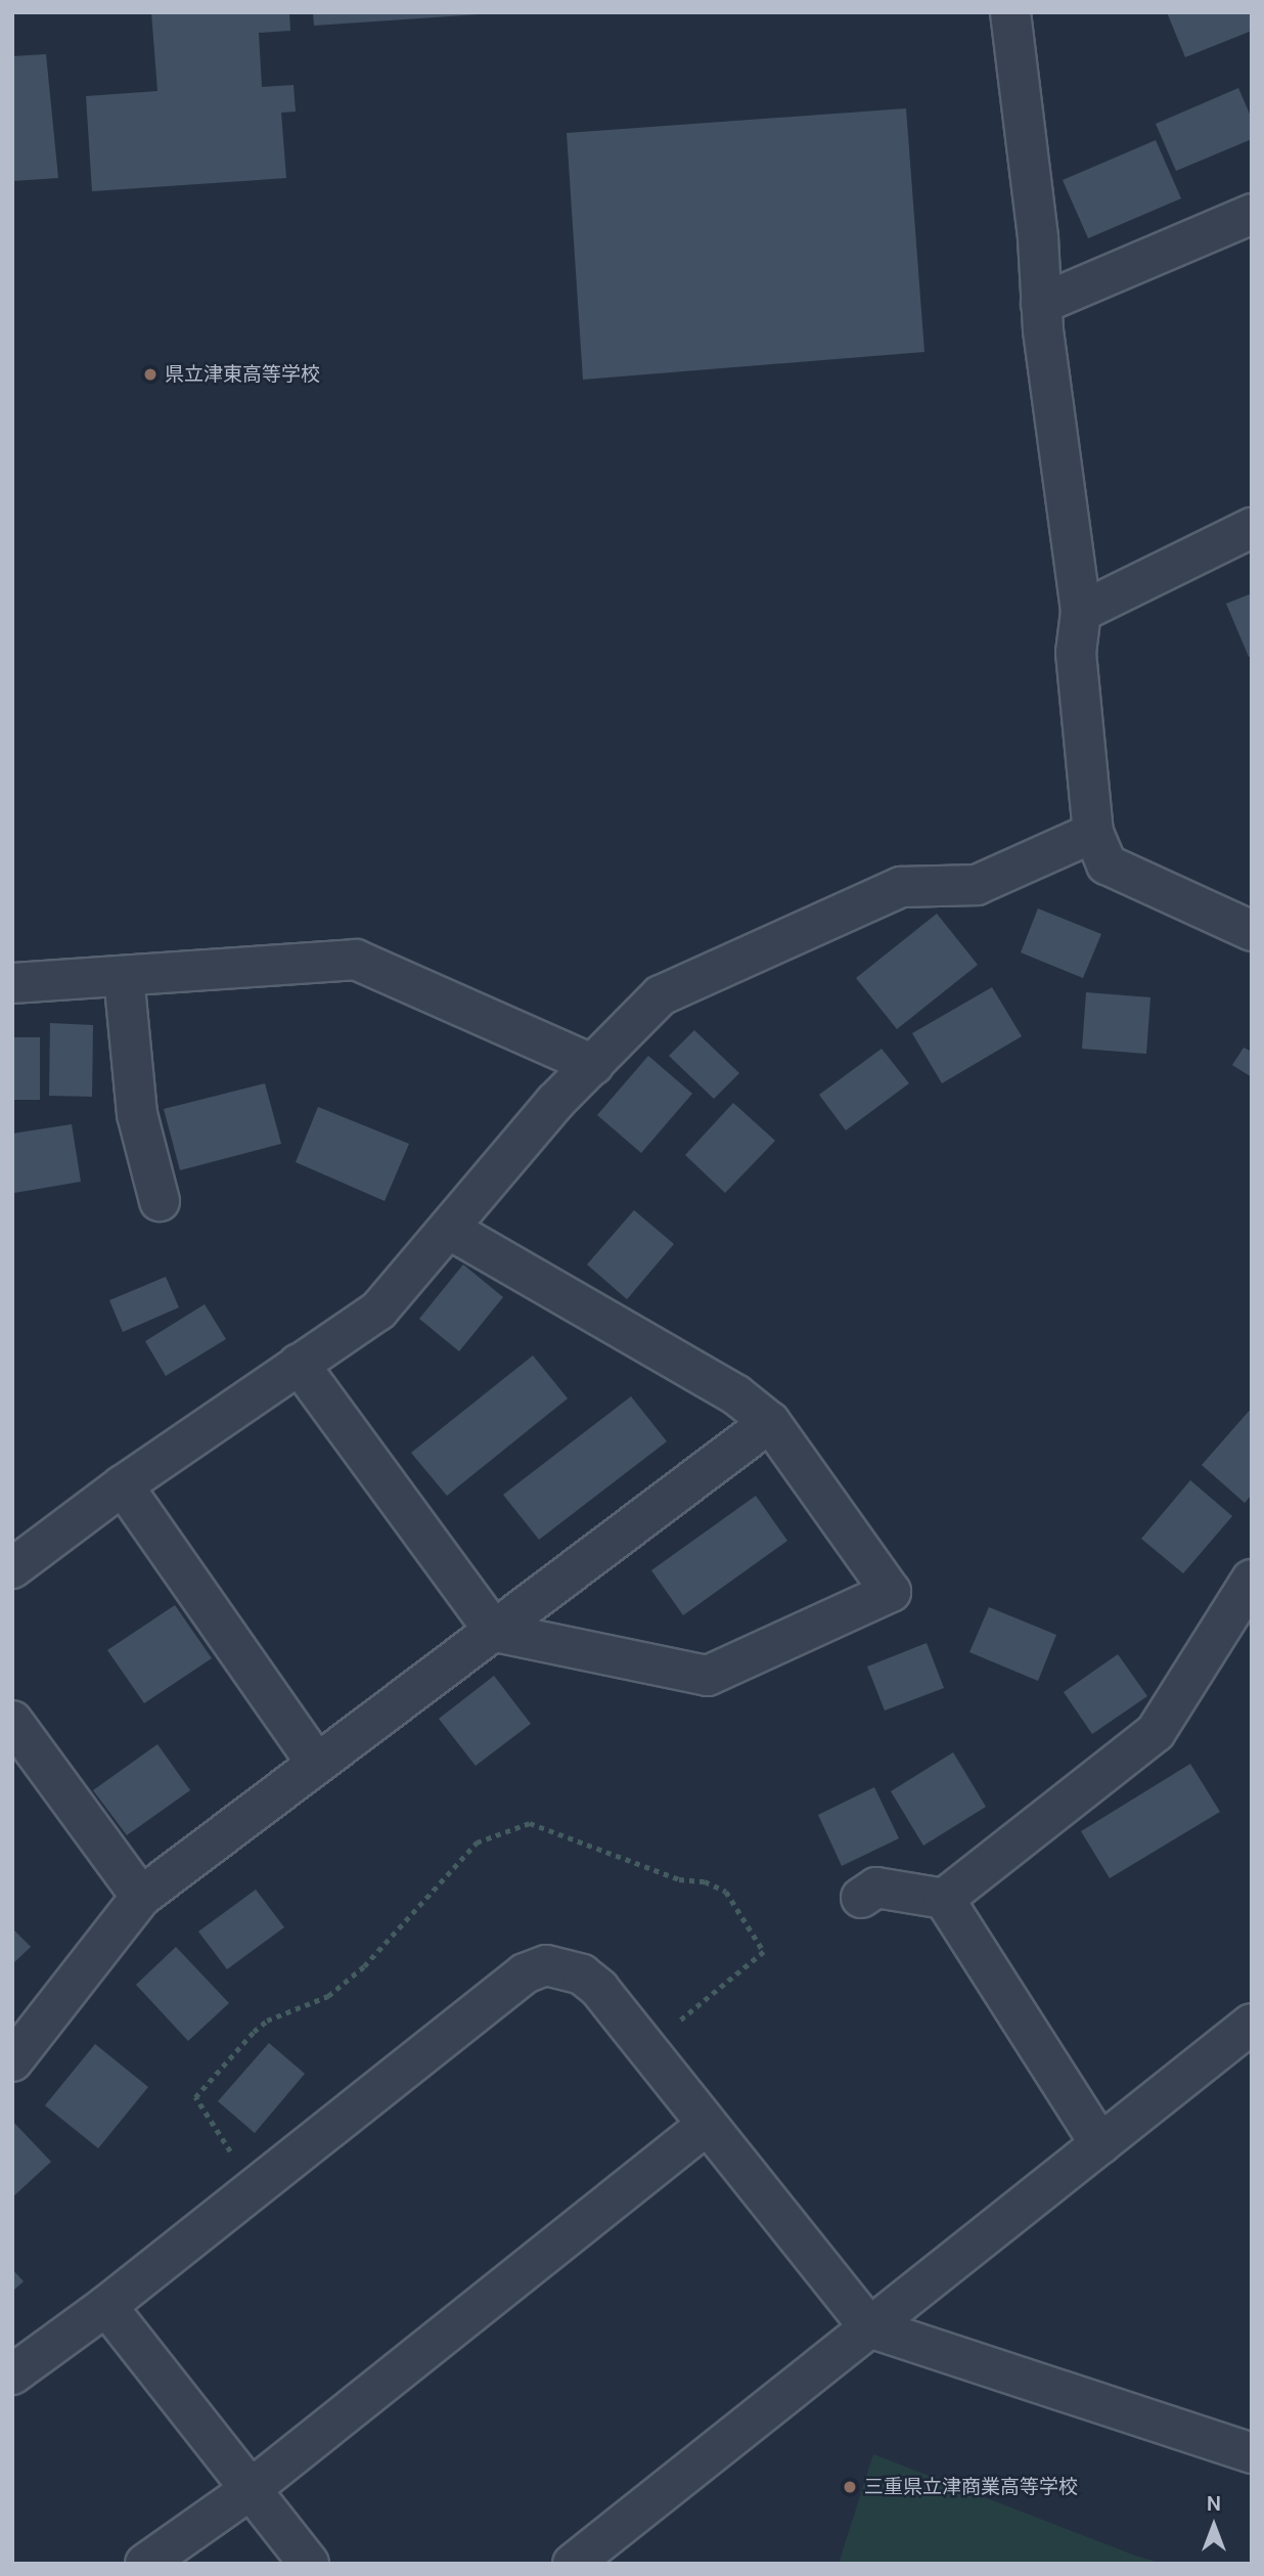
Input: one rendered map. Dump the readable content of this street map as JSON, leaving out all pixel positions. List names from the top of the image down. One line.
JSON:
{"places":["県立津東高等学校","三重県立津商業高等学校"],"north":"top"}
